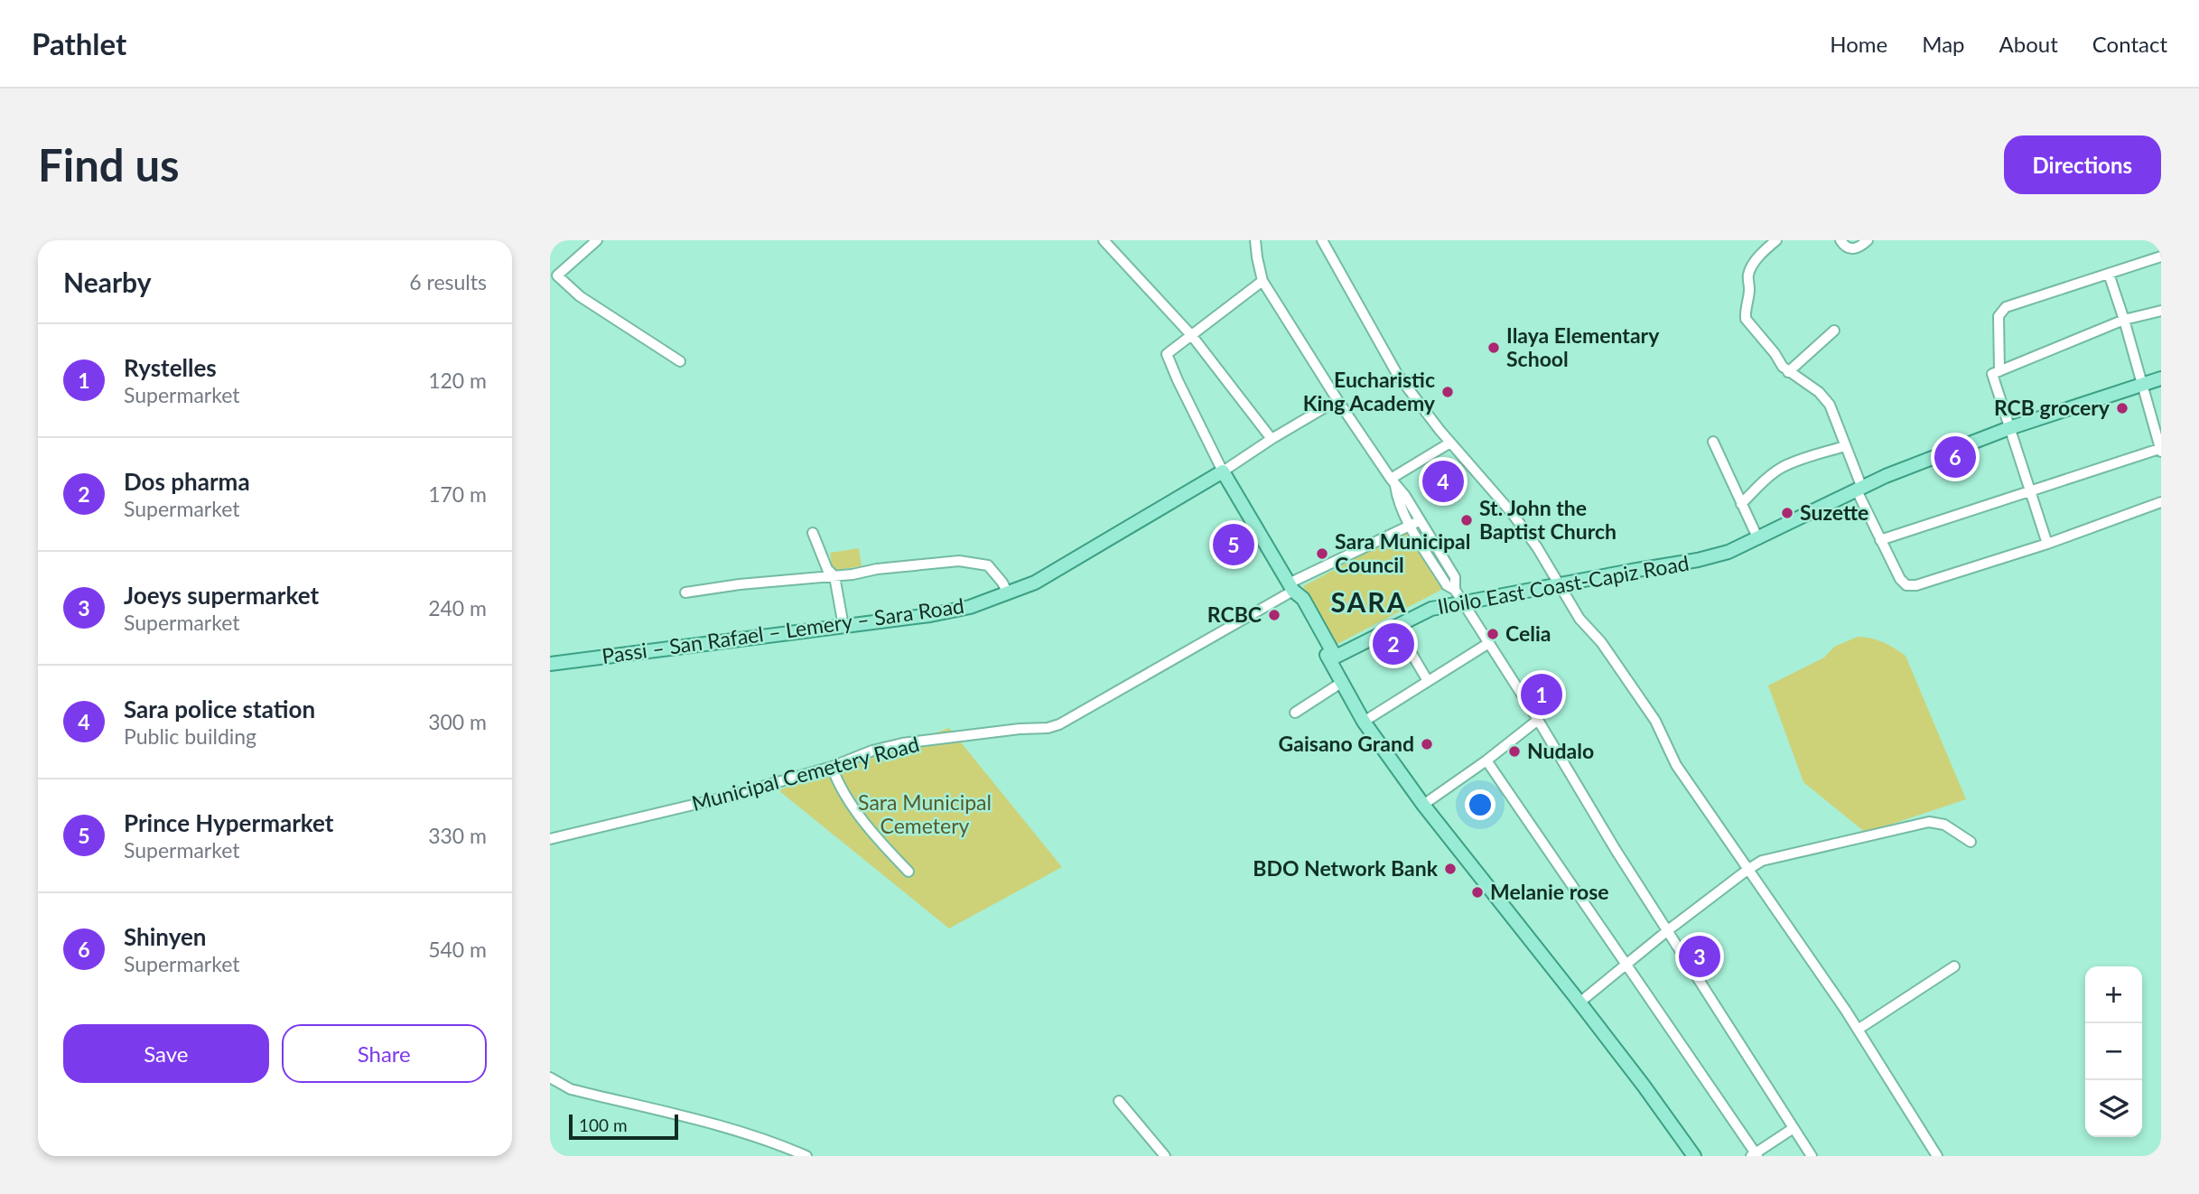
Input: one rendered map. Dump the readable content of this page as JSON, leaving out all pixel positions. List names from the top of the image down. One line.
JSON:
{"streets":{"main road":["Iloilo East Coast-Capiz Road","Passi – San Rafael – Lemery – Sara Road"],"street":["Municipal Cemetery Road"]},"districts":["SARA"],"parks":["Sara Municipal Cemetery"],"places":["Ilaya Elementary School","Eucharistic King Academy","RCB grocery","Suzette","St. John the Baptist Church","Sara Municipal Council","RCBC","Celia","Gaisano Grand","Nudalo","BDO Network Bank","Melanie rose"],"scale_bar":"100 m","page":{"header":"Pathlet","nav":["Home","Map","About","Contact"],"buttons":["Directions",["Save","Share"]],"title":"Find us","heading":["Nearby","6 results"],"list":[{"mark":"1","name":"Rystelles","note":"Supermarket","value":"120 m"},{"mark":"2","name":"Dos pharma","note":"Supermarket","value":"170 m"},{"mark":"3","name":"Joeys supermarket","note":"Supermarket","value":"240 m"},{"mark":"4","name":"Sara police station","note":"Public building","value":"300 m"},{"mark":"5","name":"Prince Hypermarket","note":"Supermarket","value":"330 m"},{"mark":"6","name":"Shinyen","note":"Supermarket","value":"540 m"}],"pins":["6","4","5","2","1","3"],"map_buttons":["+","−"],"scale":"100 m"}}
